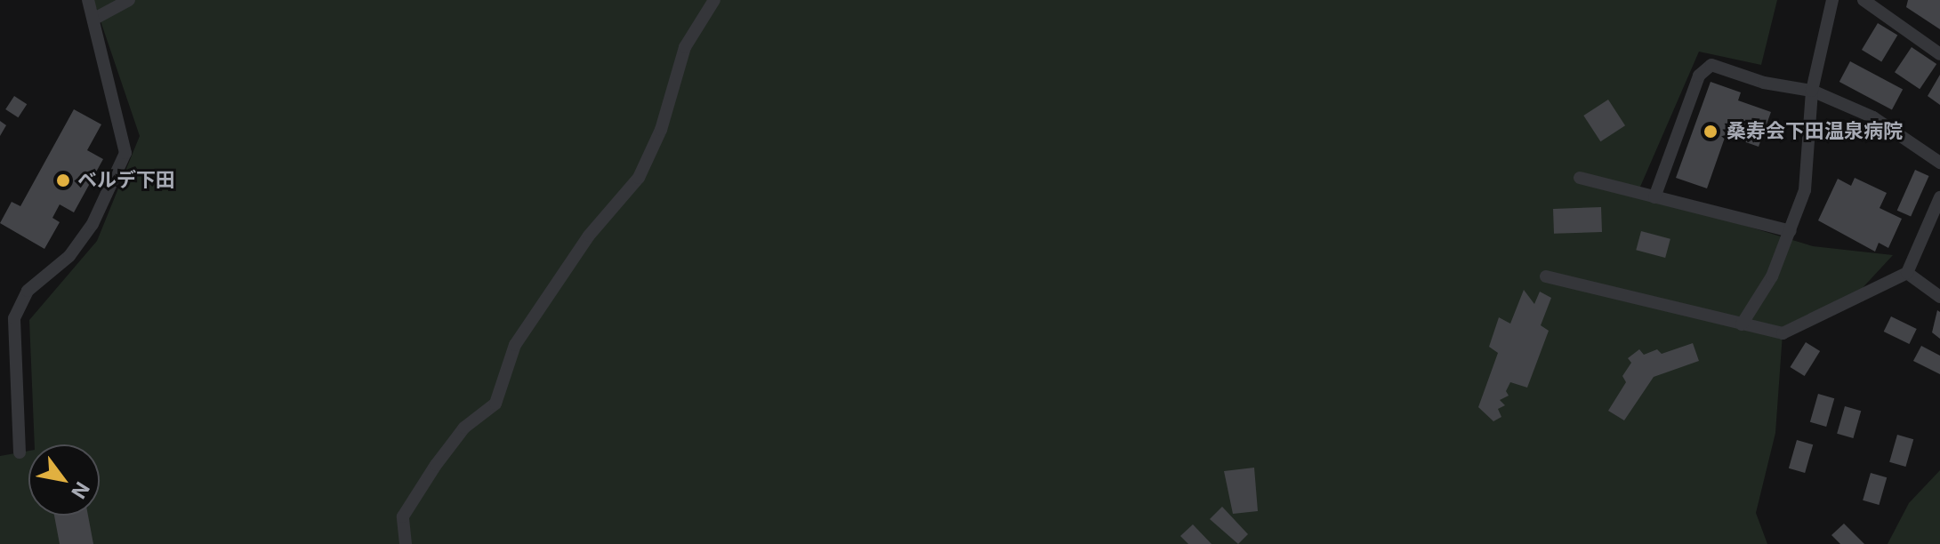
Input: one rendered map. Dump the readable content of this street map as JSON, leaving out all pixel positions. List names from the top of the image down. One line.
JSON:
{"places":["桑寿会下田温泉病院","ベルデ下田"],"north":"bottom right"}
